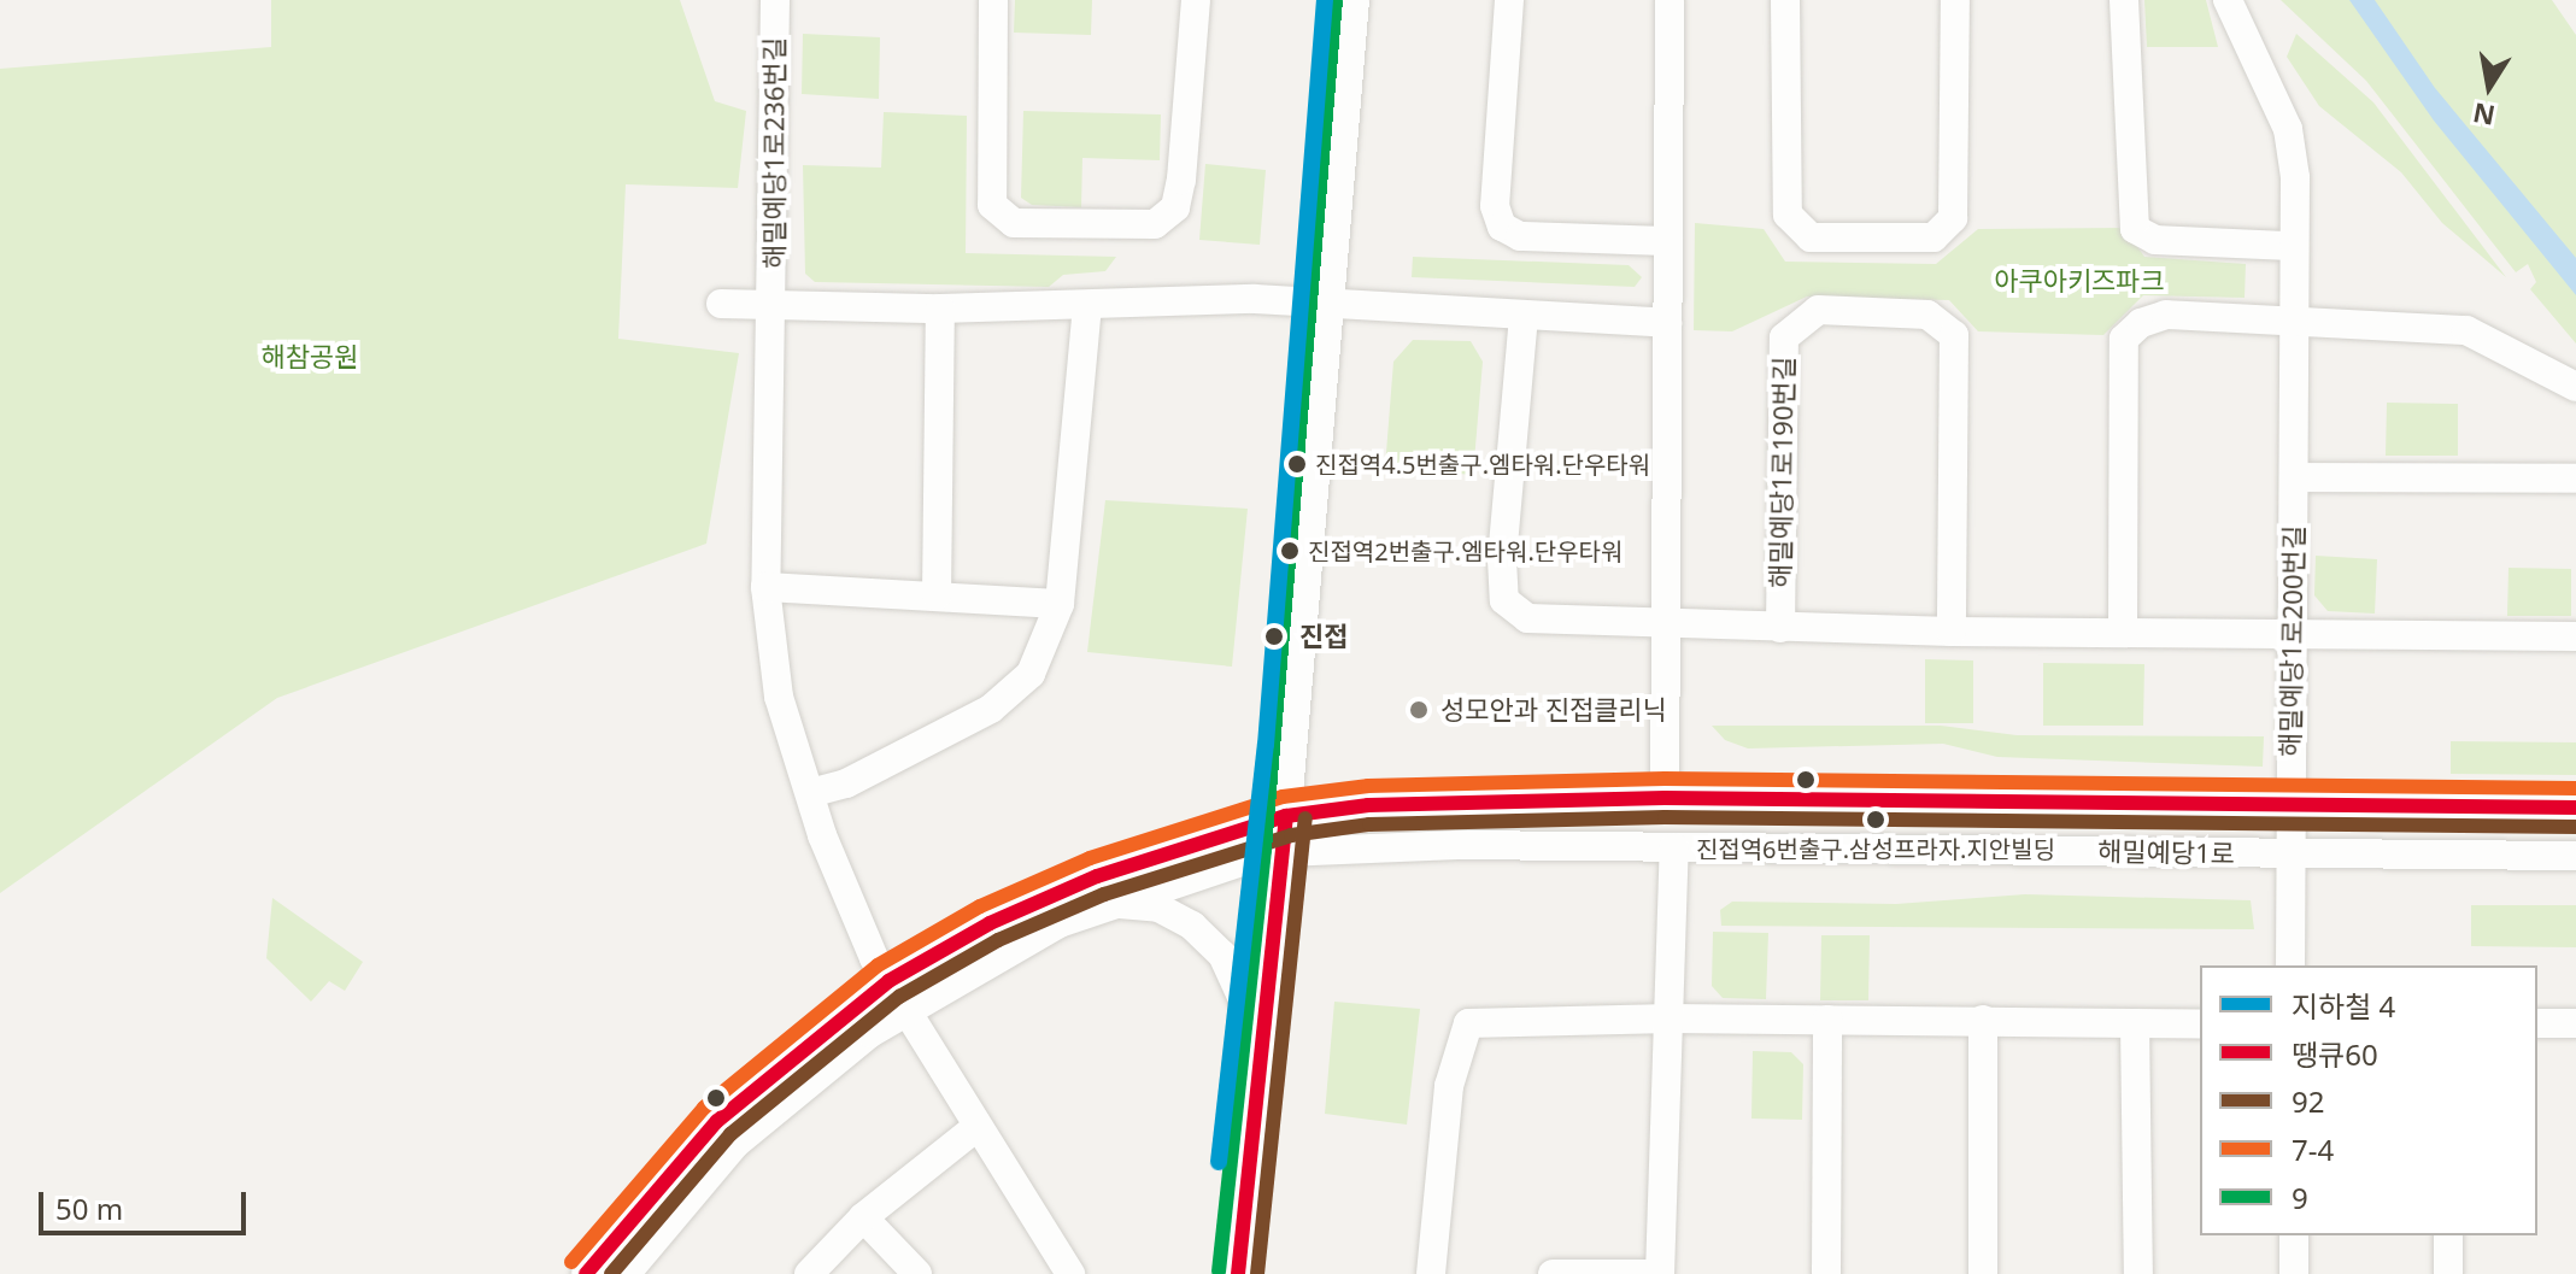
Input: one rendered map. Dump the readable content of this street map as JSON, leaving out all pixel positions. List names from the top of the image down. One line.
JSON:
{"streets":{"street":["해밀예당1로236번길","해밀예당1로190번길","해밀예당1로200번길","해밀예당1로"]},"crossings":[["해밀예당1로236번길","해밀예당1로"],["해밀예당1로200번길","해밀예당1로"]],"parks":["아쿠아키즈파크","해참공원"],"places":["진접역4.5번출구.엠타워.단우타워","진접역2번출구.엠타워.단우타워","진접","성모안과 진접클리닉","진접역6번출구.삼성프라자.지안빌딩"],"lines":["metro line 4","transit line 9","transit line 7-4","transit line 땡큐60","transit line 92"],"legend":["지하철 4","땡큐60","92","7-4","9"],"scale_bar":"50 m","north":"bottom"}
